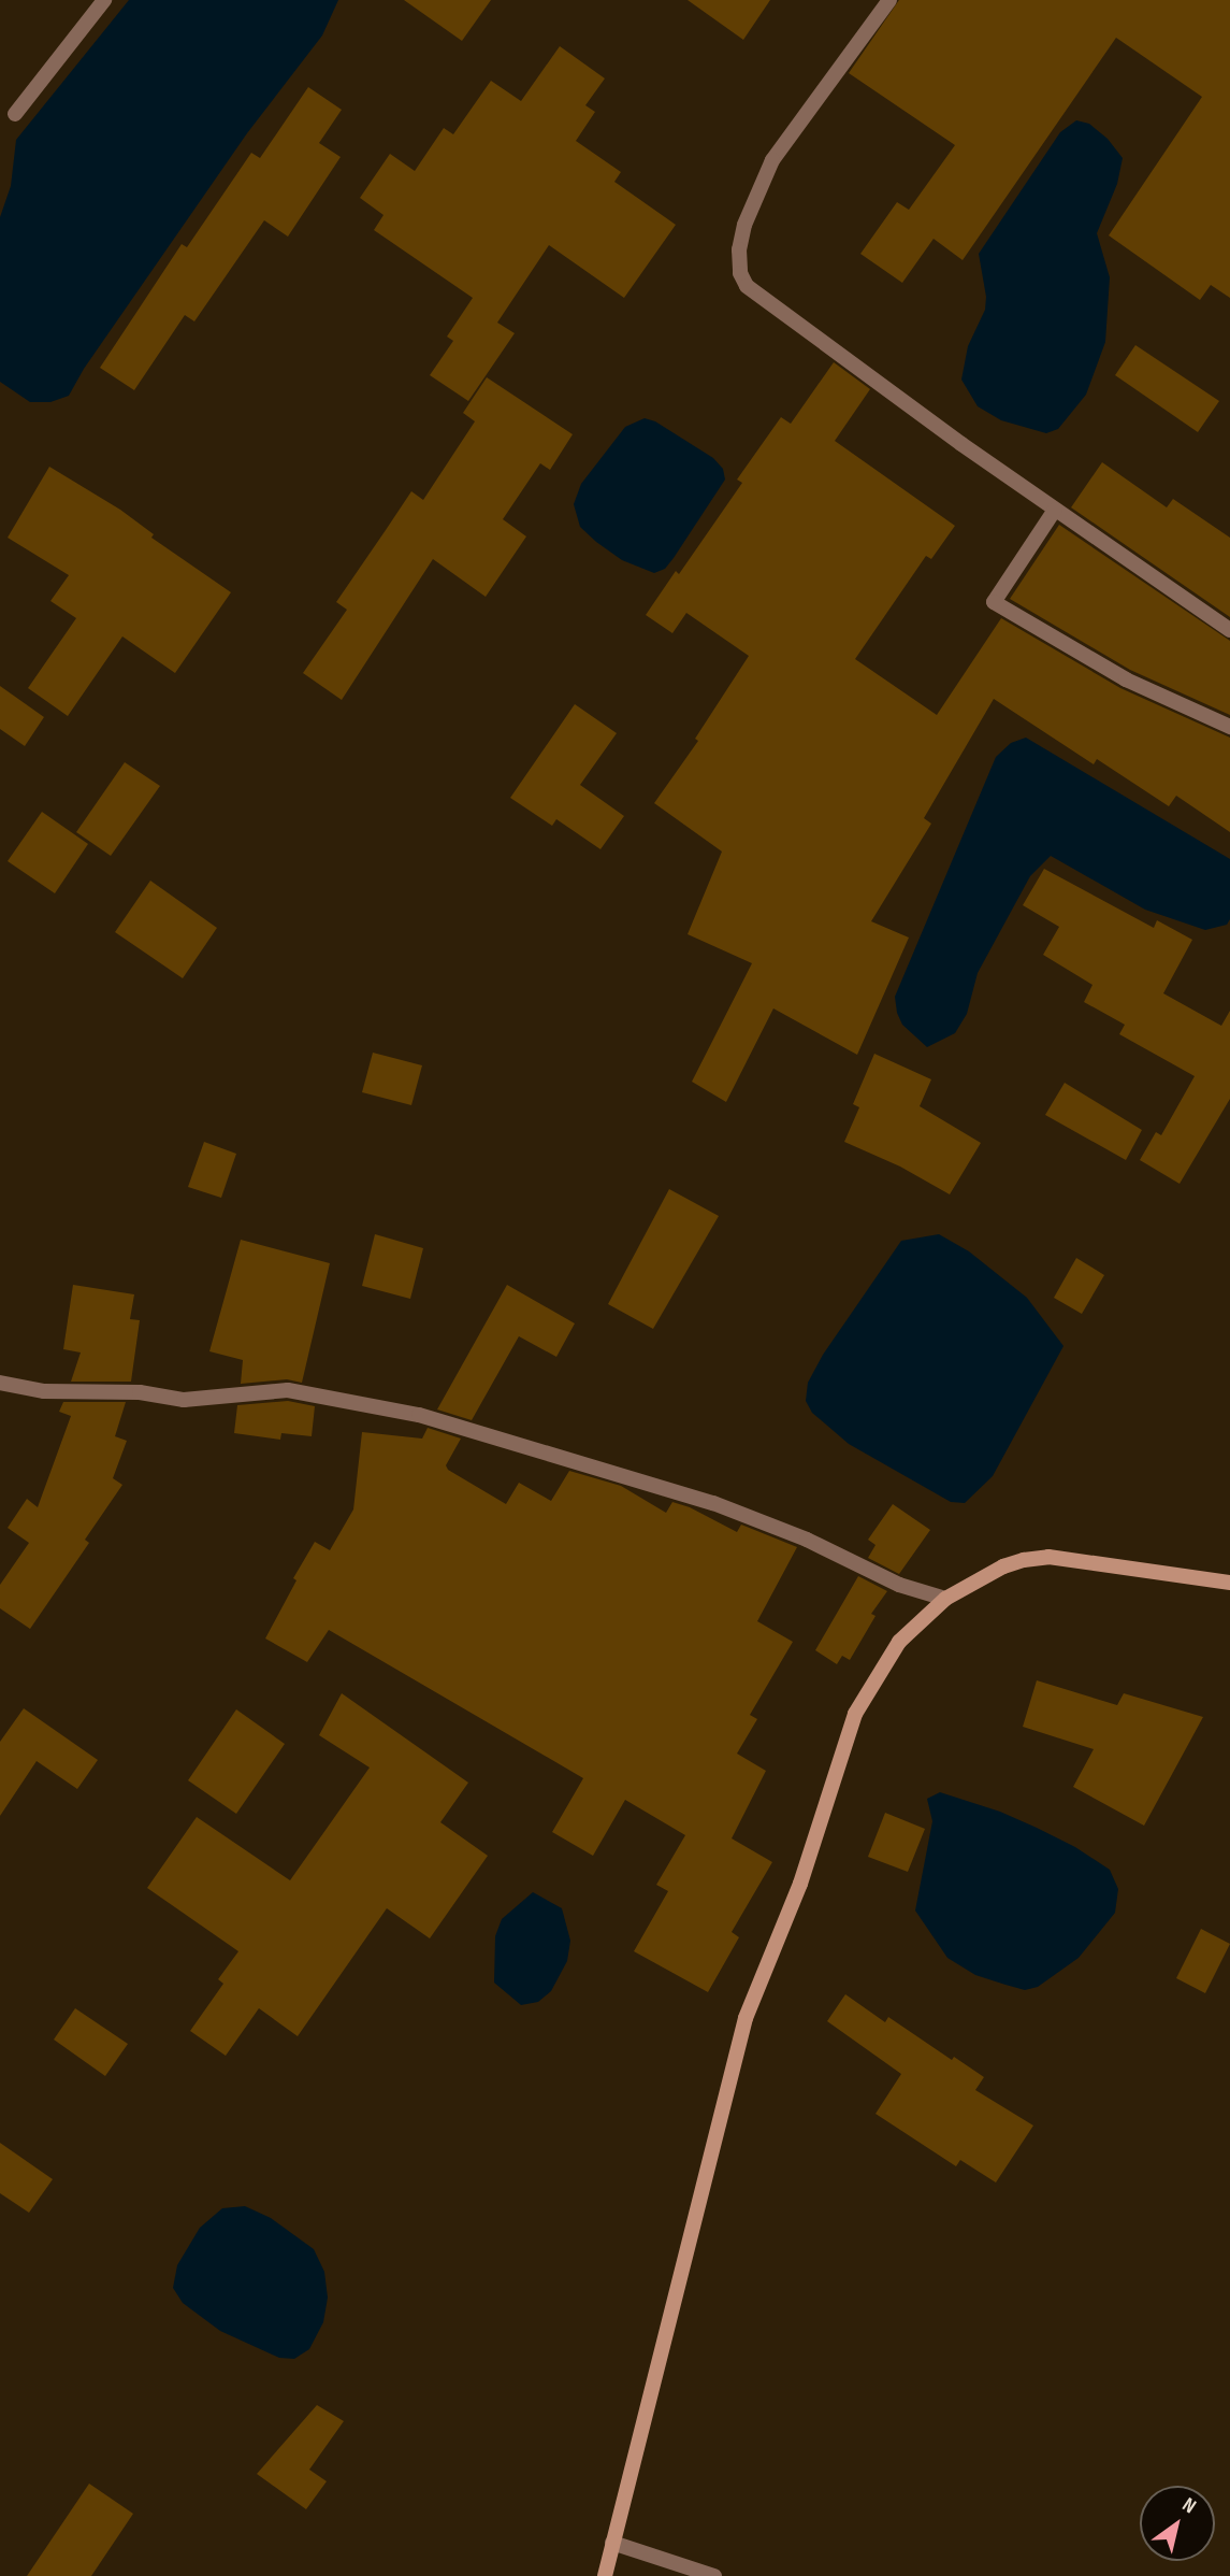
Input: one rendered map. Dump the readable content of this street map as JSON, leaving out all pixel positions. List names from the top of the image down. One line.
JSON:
{"north":"top right"}
